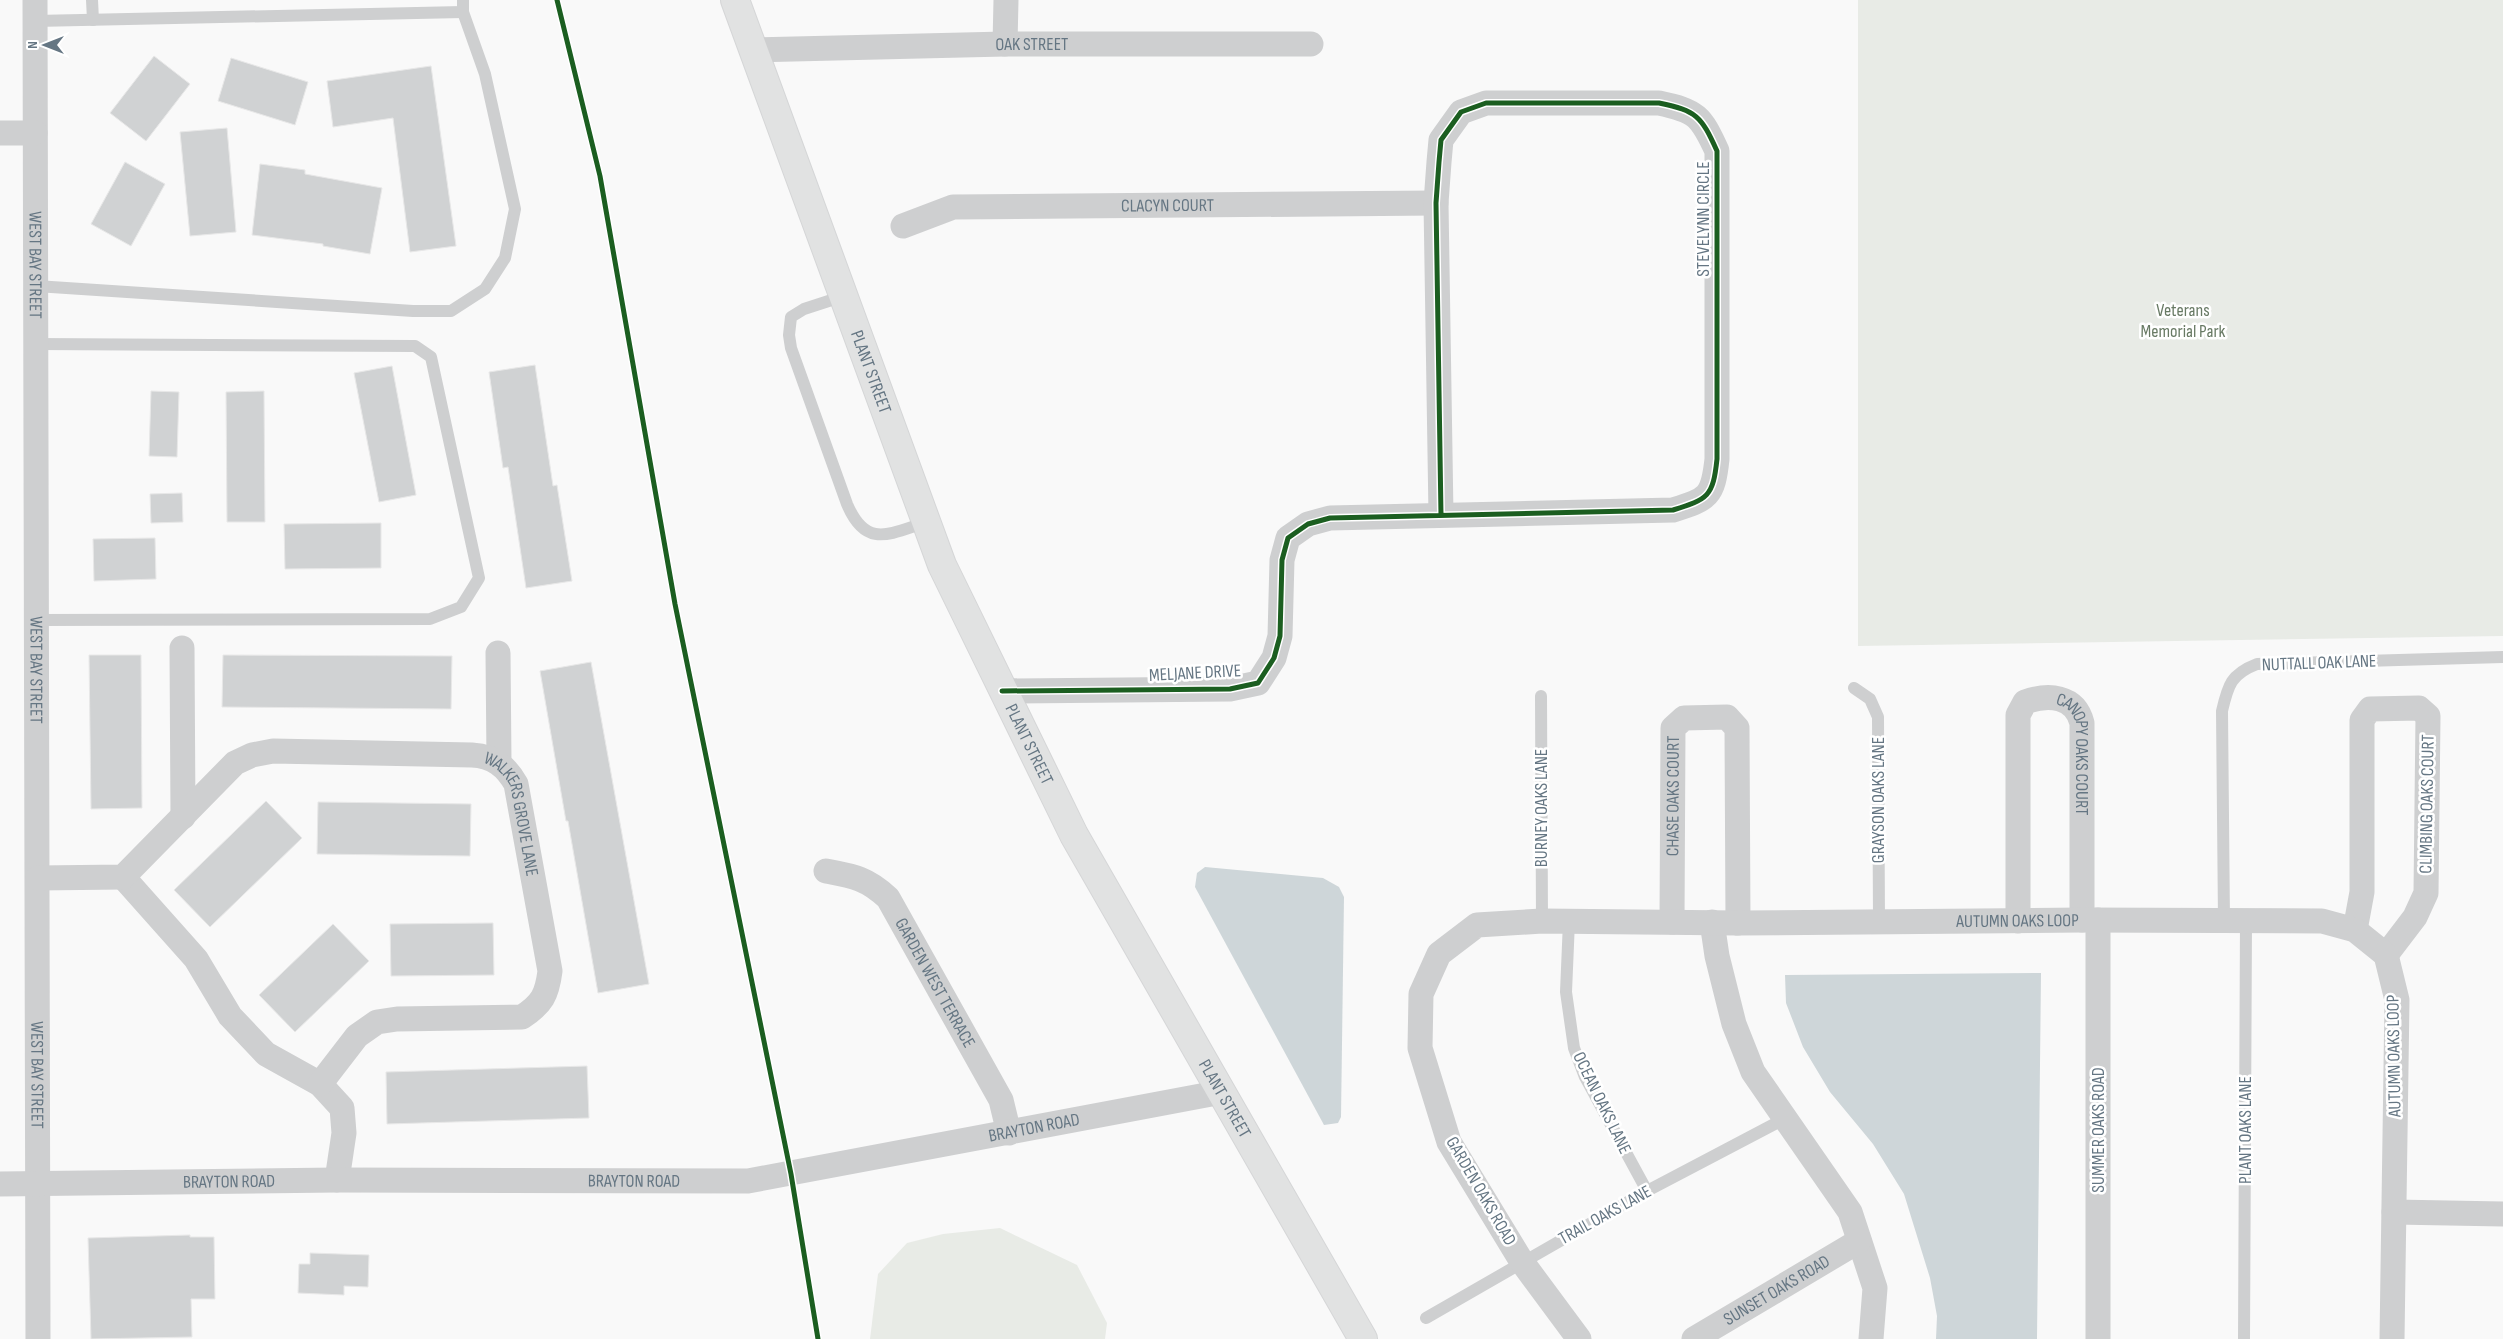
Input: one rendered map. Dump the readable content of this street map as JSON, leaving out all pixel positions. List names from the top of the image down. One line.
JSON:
{"streets":{"main road":["PLANT STREET"],"street":["OAK STREET","CLACYN COURT","STEVELYNN CIRCLE","WEST BAY STREET","MELJANE DRIVE","CANOPY OAKS COURT","CHASE OAKS COURT","CLIMBING OAKS COURT","WALKERS GROVE LANE","AUTUMN OAKS LOOP","GARDEN WEST TERRACE","BRAYTON ROAD","SUMMER OAKS ROAD","GARDEN OAKS ROAD","SUNSET OAKS ROAD"],"lane":["NUTTALL OAK LANE","GRAYSON OAKS LANE","BURNEY OAKS LANE","OCEAN OAKS LANE","PLANT OAKS LANE","TRAIL OAKS LANE"]},"crossings":[["OAK STREET","PLANT STREET"],["CLACYN COURT","STEVELYNN CIRCLE"],["STEVELYNN CIRCLE","MELJANE DRIVE"],["WEST BAY STREET","BRAYTON ROAD"],["PLANT STREET","MELJANE DRIVE"],["PLANT STREET","BRAYTON ROAD"],["NUTTALL OAK LANE","AUTUMN OAKS LOOP"],["NUTTALL OAK LANE","PLANT OAKS LANE"],["CANOPY OAKS COURT","AUTUMN OAKS LOOP"],["CANOPY OAKS COURT","SUMMER OAKS ROAD"],["CHASE OAKS COURT","AUTUMN OAKS LOOP"],["CHASE OAKS COURT","GARDEN OAKS ROAD"],["GRAYSON OAKS LANE","AUTUMN OAKS LOOP"],["CLIMBING OAKS COURT","AUTUMN OAKS LOOP"],["BURNEY OAKS LANE","GARDEN OAKS ROAD"],["AUTUMN OAKS LOOP","SUMMER OAKS ROAD"],["AUTUMN OAKS LOOP","PLANT OAKS LANE"],["AUTUMN OAKS LOOP","GARDEN OAKS ROAD"],["GARDEN WEST TERRACE","BRAYTON ROAD"],["OCEAN OAKS LANE","GARDEN OAKS ROAD"],["OCEAN OAKS LANE","TRAIL OAKS LANE"],["GARDEN OAKS ROAD","TRAIL OAKS LANE"]],"parks":["Veterans Memorial Park"],"north":"left"}
